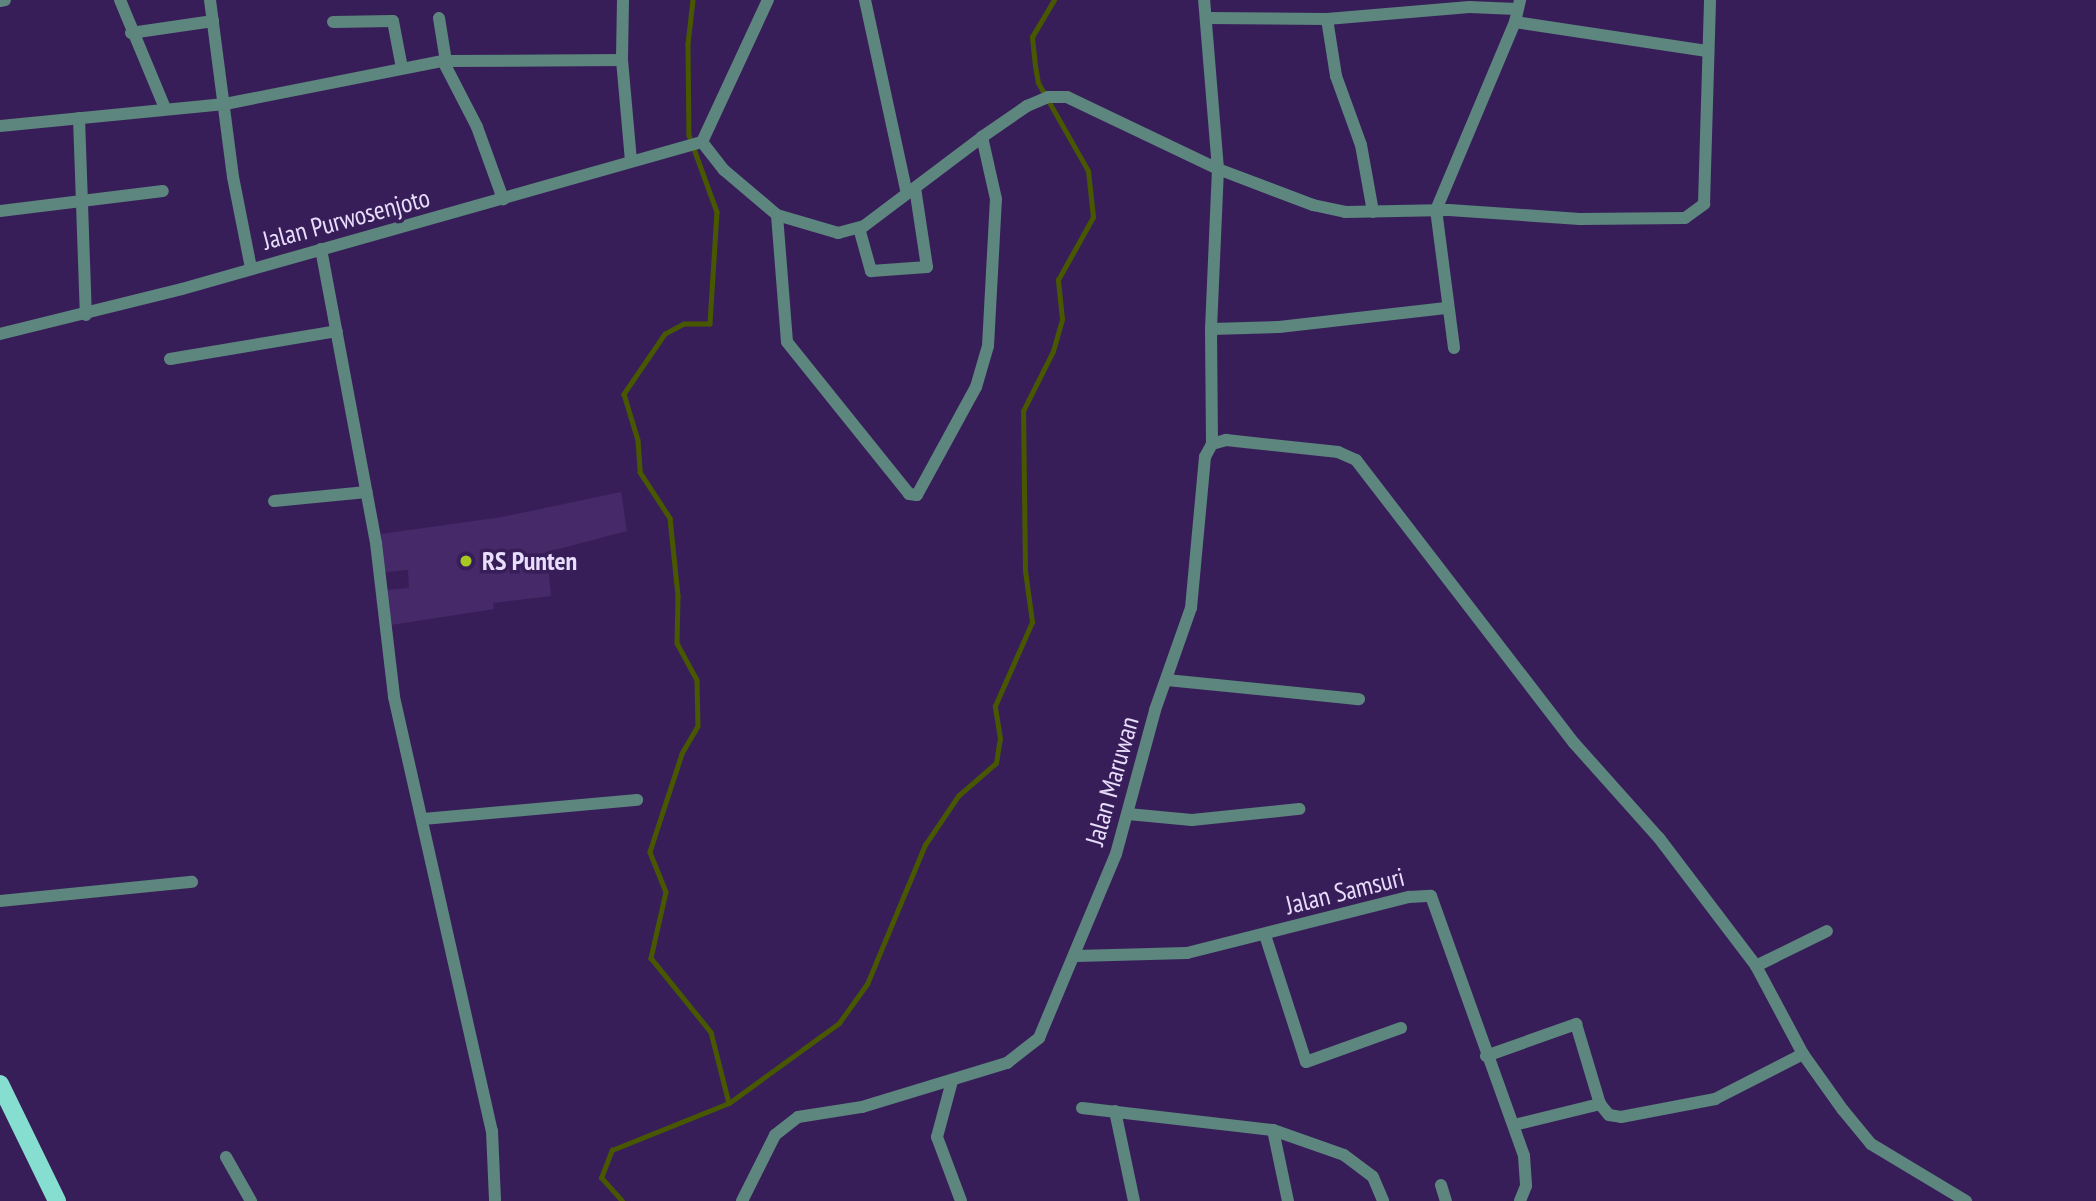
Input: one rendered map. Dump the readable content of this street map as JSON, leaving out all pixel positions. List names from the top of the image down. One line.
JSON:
{"streets":{"street":["Jalan Purwosenjoto","Jalan Maruwan","Jalan Samsuri"]},"crossings":[["Jalan Maruwan","Jalan Samsuri"]],"places":["RS Punten"]}
